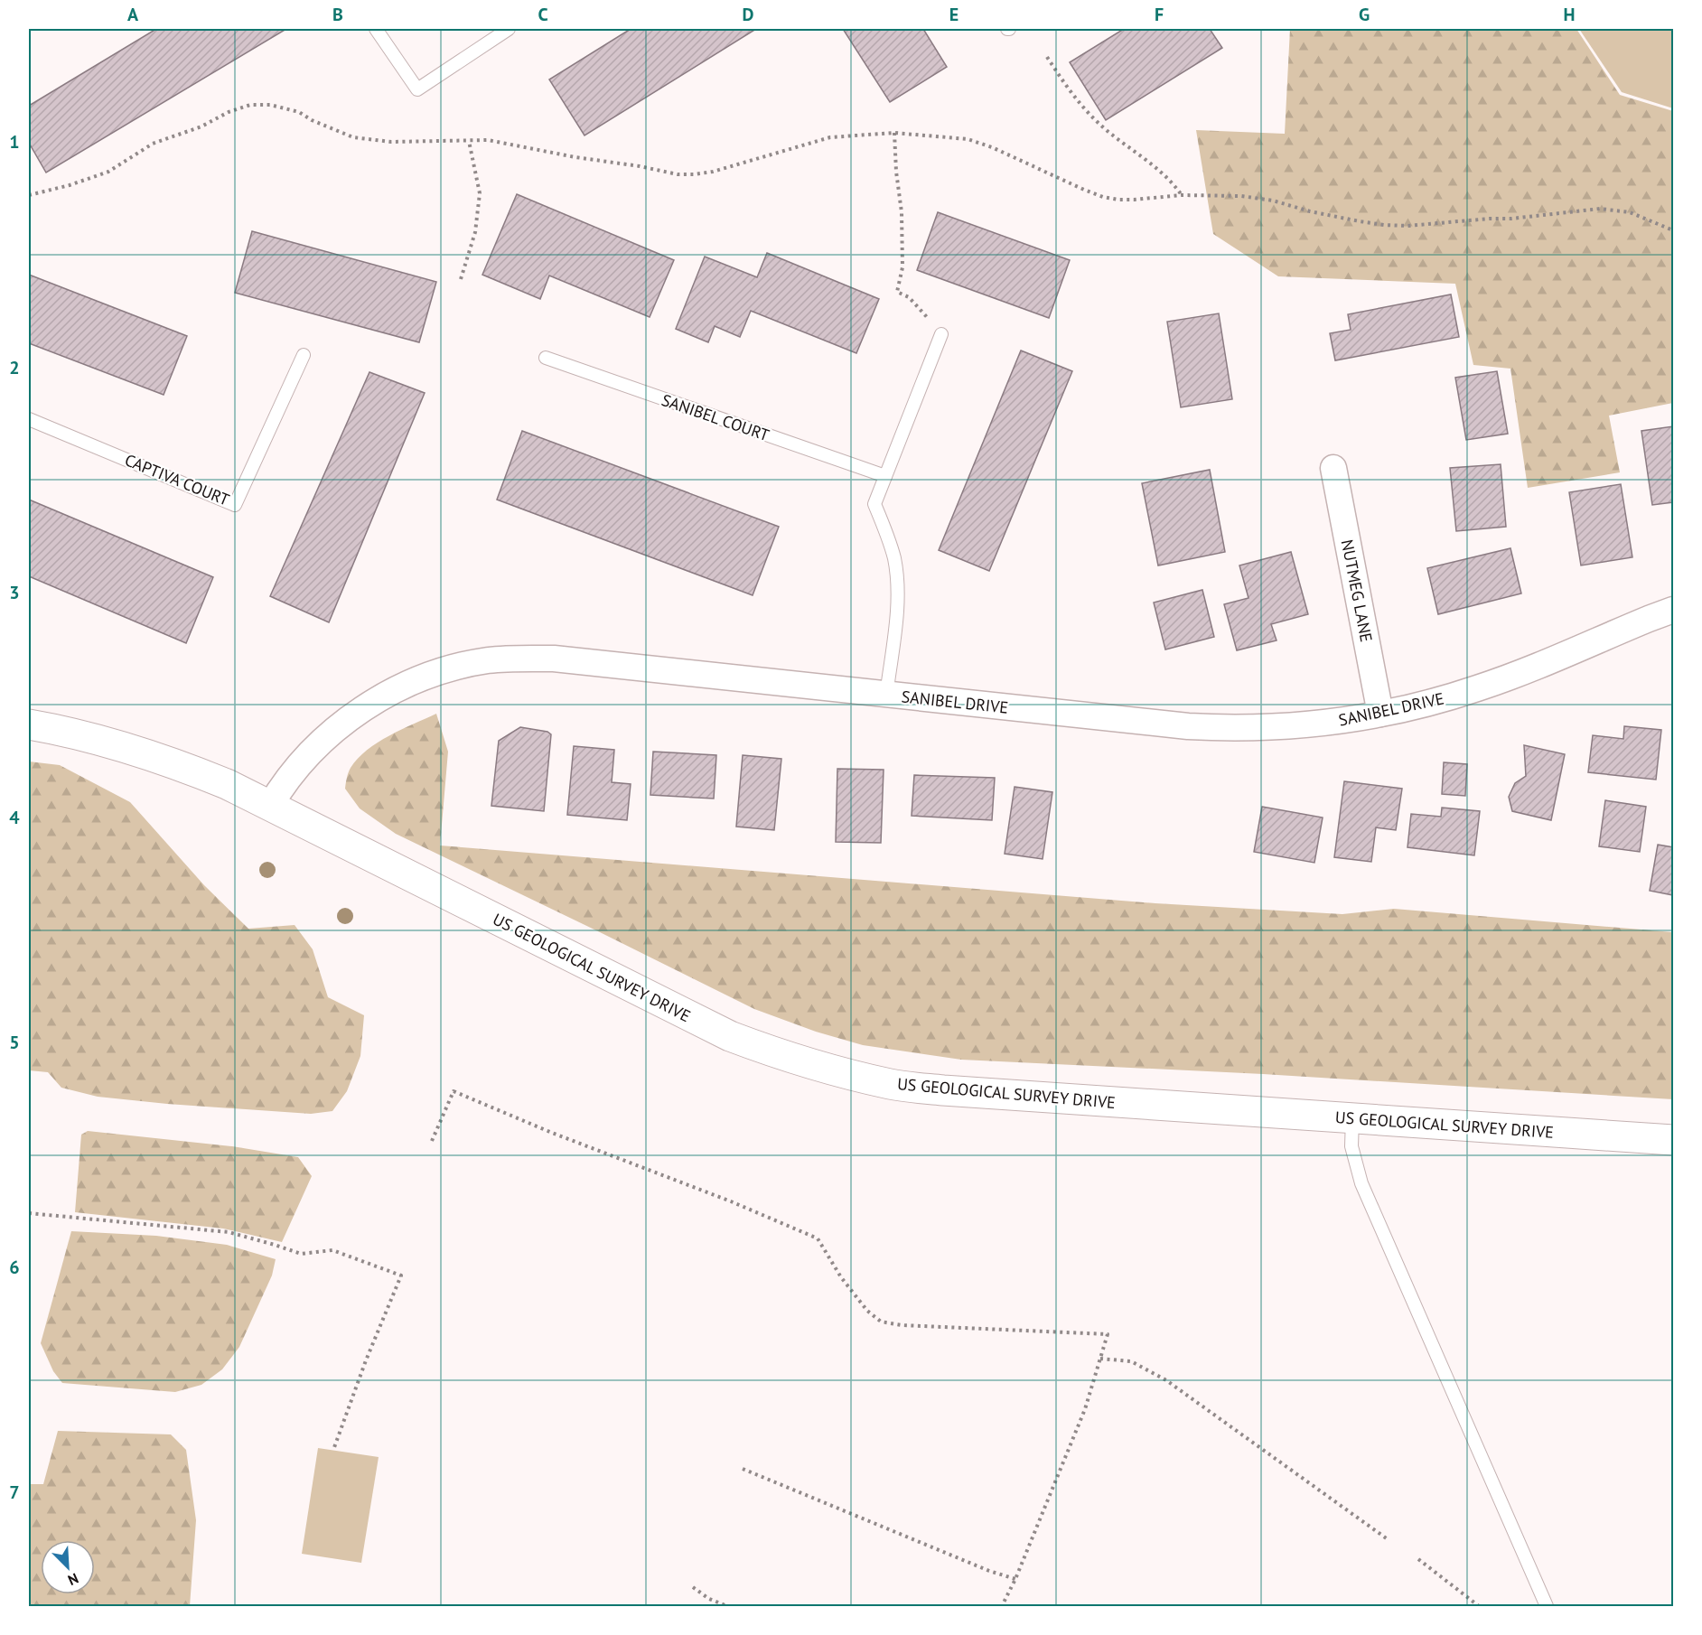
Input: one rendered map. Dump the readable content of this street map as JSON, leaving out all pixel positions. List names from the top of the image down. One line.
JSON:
{"streets":{"street":["NUTMEG LANE","SANIBEL DRIVE","US GEOLOGICAL SURVEY DRIVE"],"lane":["SANIBEL COURT","CAPTIVA COURT"]},"crossings":[["NUTMEG LANE","SANIBEL DRIVE"],["SANIBEL DRIVE","US GEOLOGICAL SURVEY DRIVE"]],"north":"bottom right","grid":{"columns":["A","B","C","D","E","F","G","H"],"rows":["1","2","3","4","5","6","7"]}}
